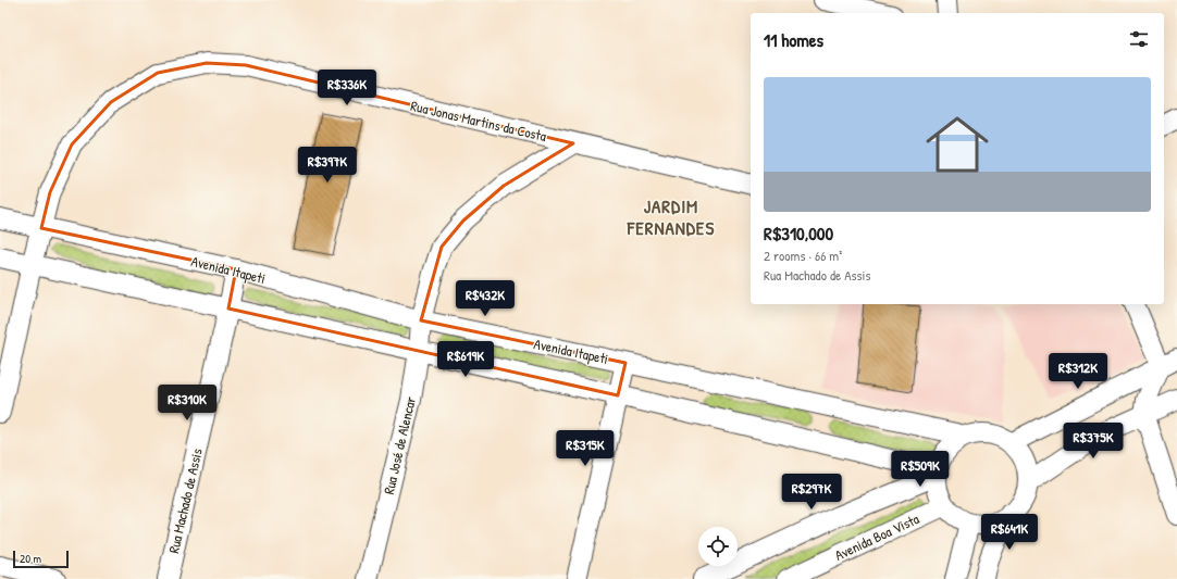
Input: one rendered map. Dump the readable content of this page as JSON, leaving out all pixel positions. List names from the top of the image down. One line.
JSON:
{"streets":{"street":["Rua Jonas Martins da Costa","Avenida Itapeti","Rua José de Alencar","Rua Machado de Assis","Avenida Boa Vista"]},"crossings":[["Rua Jonas Martins da Costa","Avenida Itapeti"],["Rua Jonas Martins da Costa","Rua José de Alencar"],["Avenida Itapeti","Rua José de Alencar"],["Avenida Itapeti","Rua Machado de Assis"],["Avenida Itapeti","Avenida Boa Vista"]],"districts":["JARDIM FERNANDES"],"scale_bar":"20 m","page":{"heading":"11 homes","list":[{"name":"R$310,000","note":"2 rooms · 66 m² · Rua Machado de Assis"}],"price":["R$336K","R$397K","R$432K","R$619K","R$312K","R$310K","R$375K","R$315K","R$509K","R$297K","R$641K"],"scale":"20 m"}}
